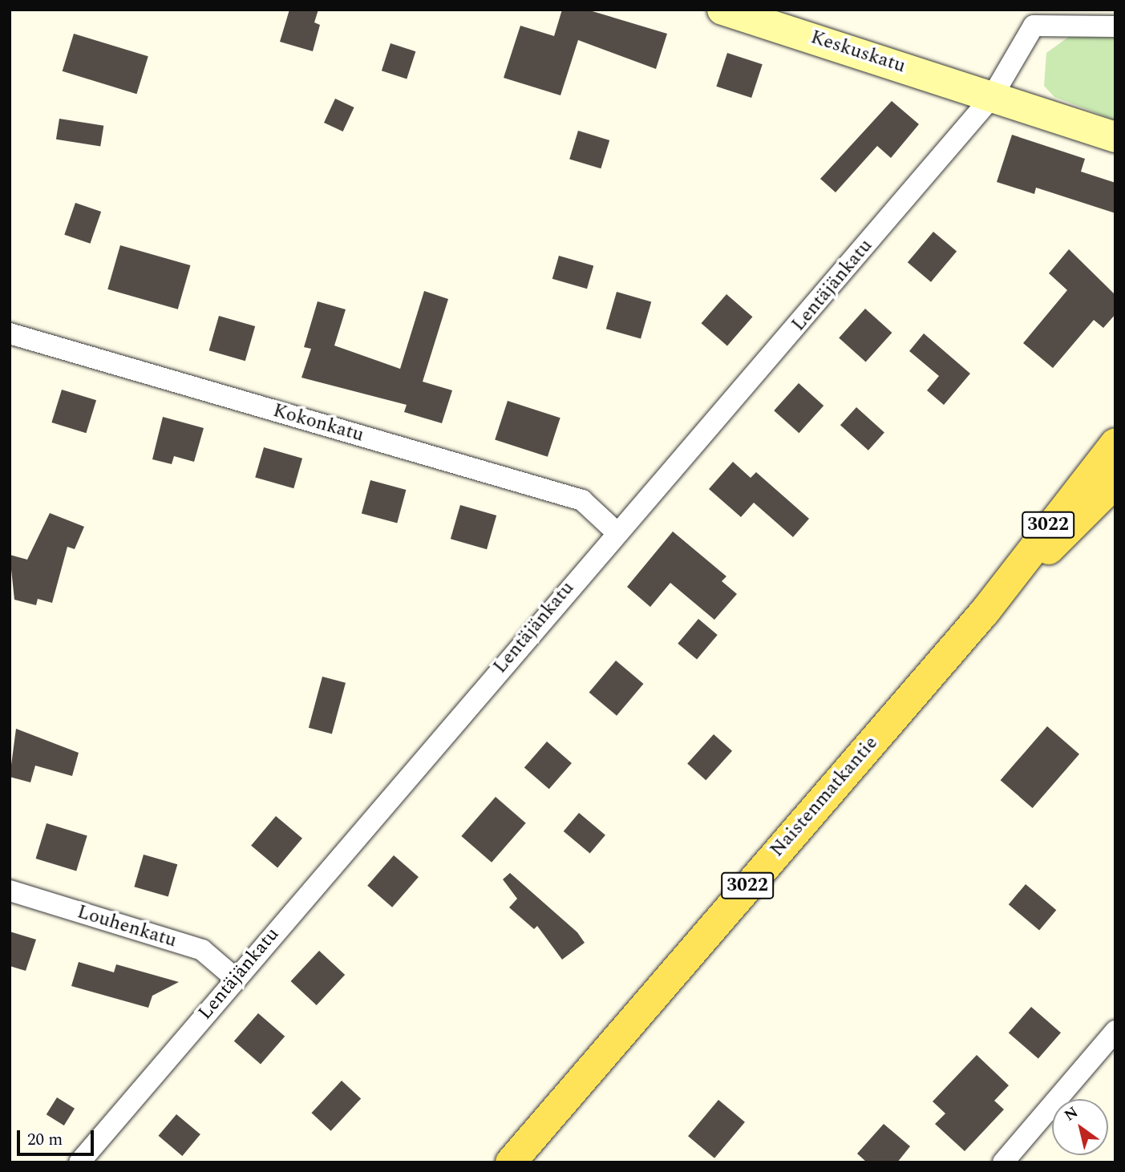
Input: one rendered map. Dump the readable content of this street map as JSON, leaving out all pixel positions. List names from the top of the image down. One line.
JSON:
{"streets":{"main road":["3022","Naistenmatkantie"],"street":["Keskuskatu","Lentäjänkatu","Kokonkatu","Louhenkatu"]},"crossings":[["Keskuskatu","Lentäjänkatu"],["Lentäjänkatu","Kokonkatu"],["Lentäjänkatu","Louhenkatu"]],"scale_bar":"20 m","north":"top left"}
